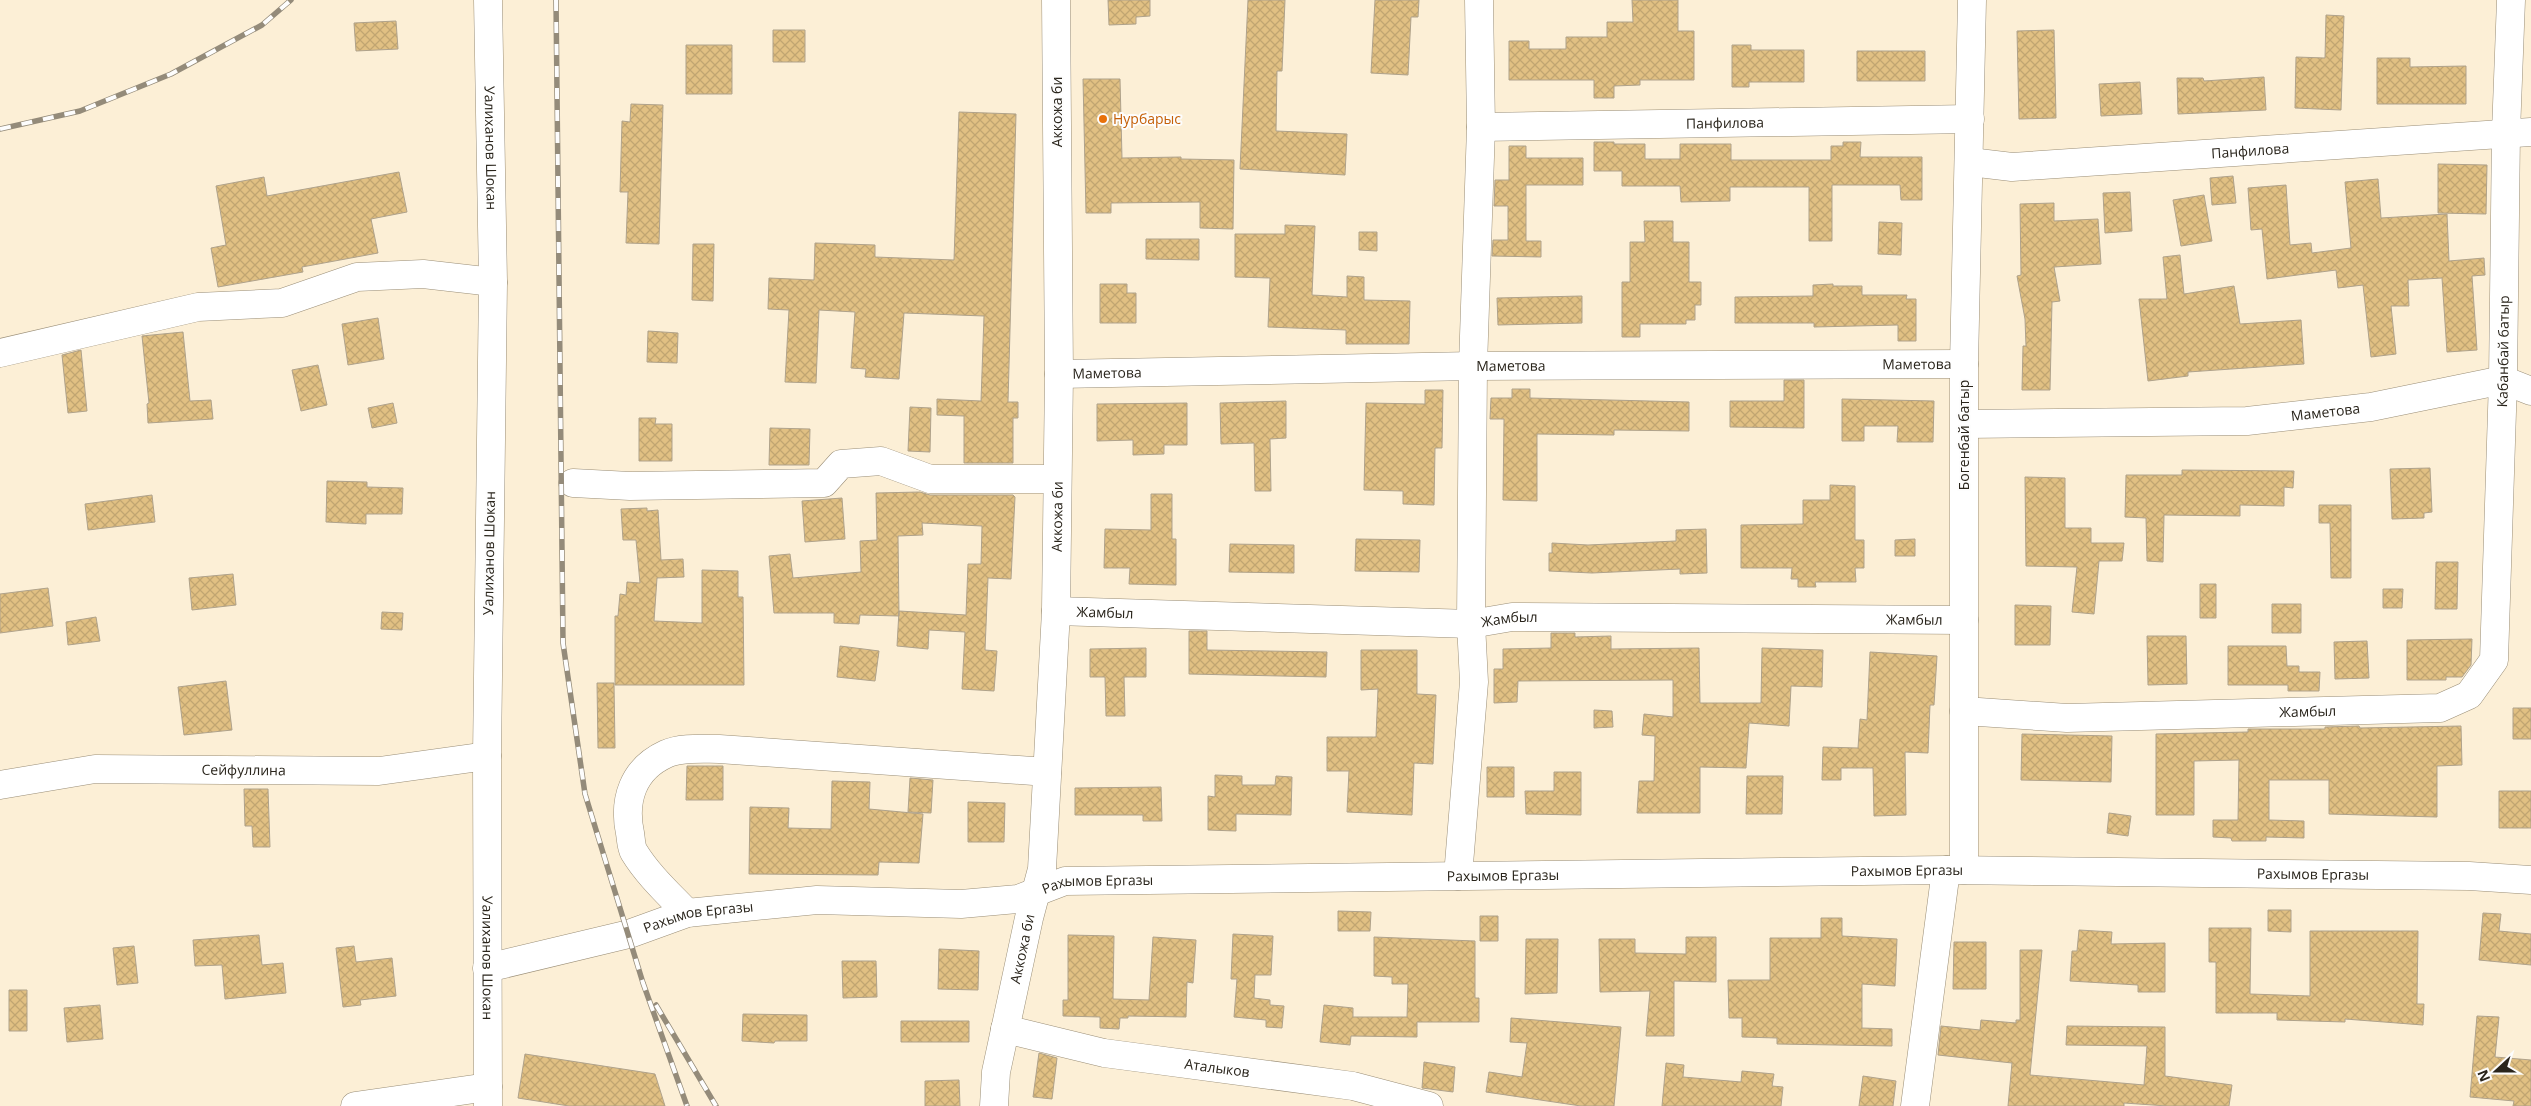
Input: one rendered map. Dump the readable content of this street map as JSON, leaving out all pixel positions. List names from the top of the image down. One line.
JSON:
{"streets":{"street":["Аккожа би","Панфилова","Уалиханов Шокан","Кабанбай батыр","Маметова","Богенбай батыр","Жамбыл","Сейфуллина","Рахымов Ергазы","Аталыков"]},"crossings":[["Аккожа би","Маметова"],["Аккожа би","Жамбыл"],["Аккожа би","Рахымов Ергазы"],["Аккожа би","Аталыков"],["Панфилова","Кабанбай батыр"],["Панфилова","Богенбай батыр"],["Уалиханов Шокан","Сейфуллина"],["Уалиханов Шокан","Рахымов Ергазы"],["Кабанбай батыр","Маметова"],["Кабанбай батыр","Жамбыл"],["Маметова","Богенбай батыр"],["Богенбай батыр","Жамбыл"],["Богенбай батыр","Рахымов Ергазы"]],"places":["Нурбарыс"],"north":"left"}
